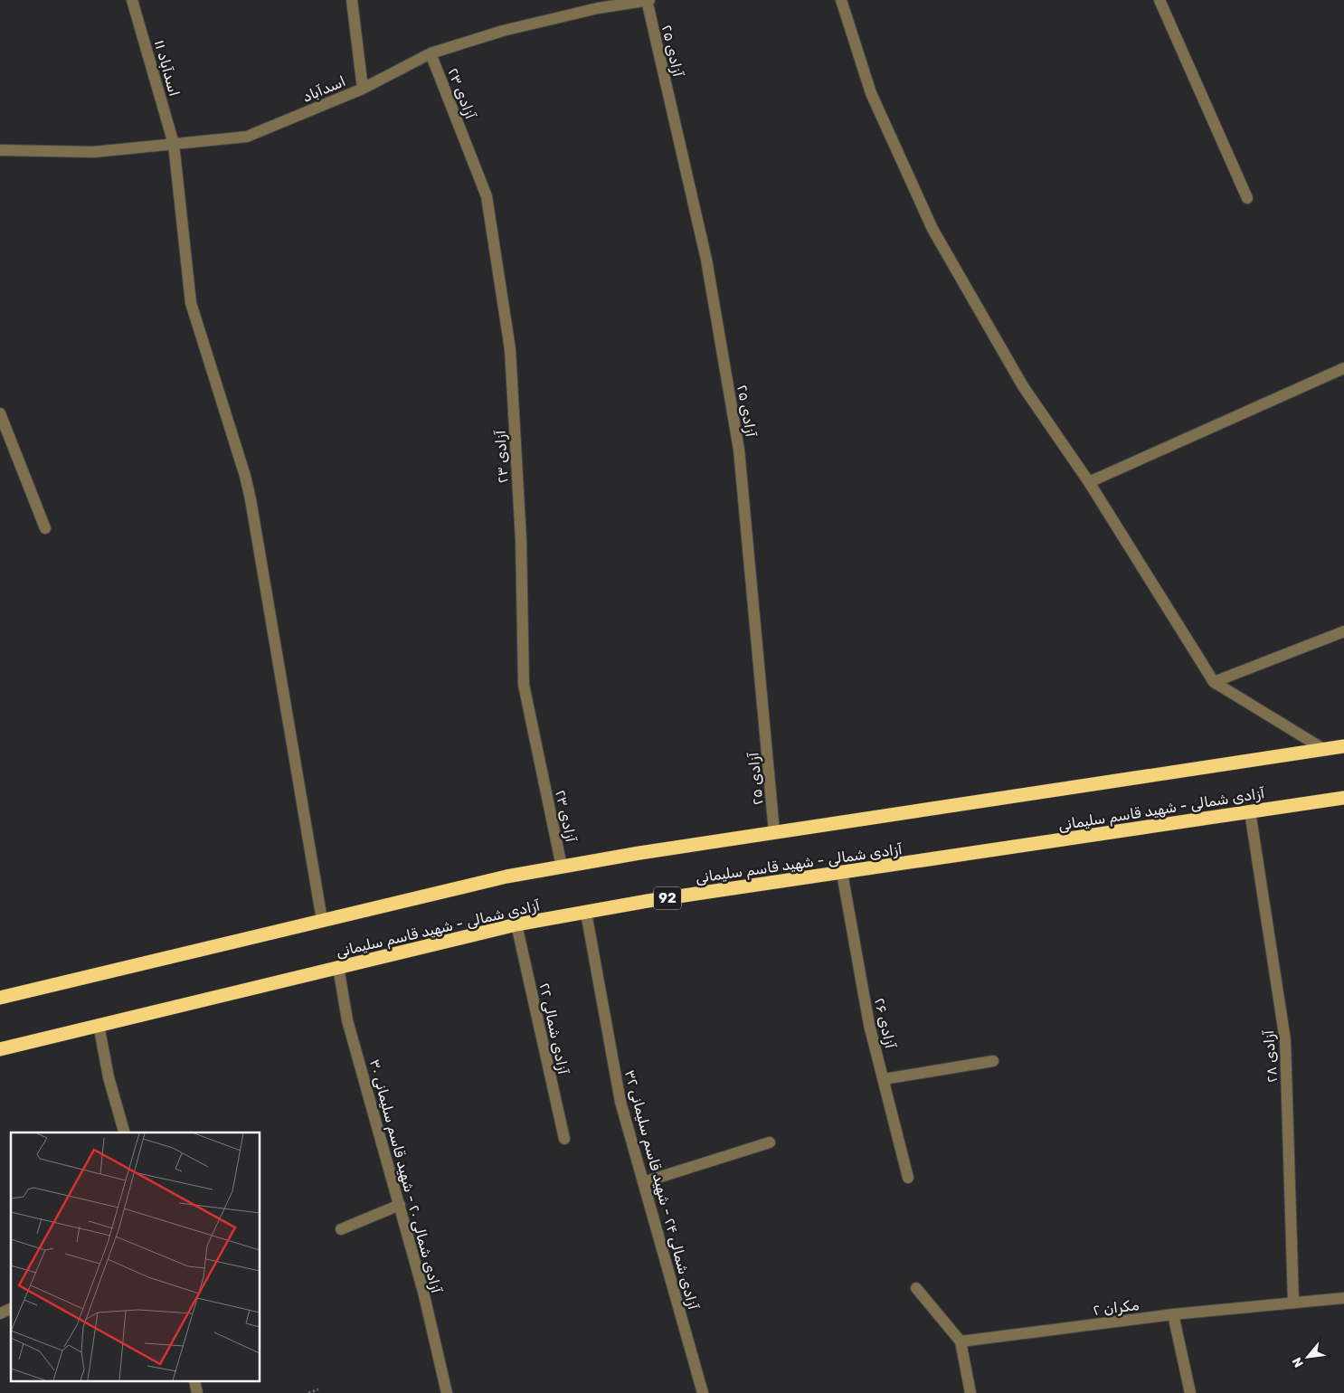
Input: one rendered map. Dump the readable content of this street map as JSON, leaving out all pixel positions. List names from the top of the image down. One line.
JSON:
{"streets":{"highway":["آزادی شمالی - شهید قاسم سلیمانی","92"],"street":["آزادی ۲۵","اسدآباد ۱۱","اسدآباد","آزادی ۲۳","آزادی ۲۶","آزادی شمالی ۲۲","آزادی ۲۸","آزادی شمالی ۲۰ - شهید قاسم سلیمانی ۳۰","آزادی شمالی ۲۴ - شهید قاسم سلیمانی ۳۲","مکران ۲"]},"crossings":[["آزادی ۲۵","اسدآباد"],["اسدآباد ۱۱","اسدآباد"],["اسدآباد","آزادی ۲۳"],["آزادی شمالی - شهید قاسم سلیمانی","آزادی ۲۶"],["آزادی شمالی - شهید قاسم سلیمانی","آزادی شمالی ۲۲"],["آزادی شمالی - شهید قاسم سلیمانی","آزادی ۲۸"],["آزادی شمالی - شهید قاسم سلیمانی","آزادی شمالی ۲۰ - شهید قاسم سلیمانی ۳۰"],["آزادی شمالی - شهید قاسم سلیمانی","آزادی شمالی ۲۴ - شهید قاسم سلیمانی ۳۲"],["آزادی ۲۸","مکران ۲"]],"north":"bottom left"}
